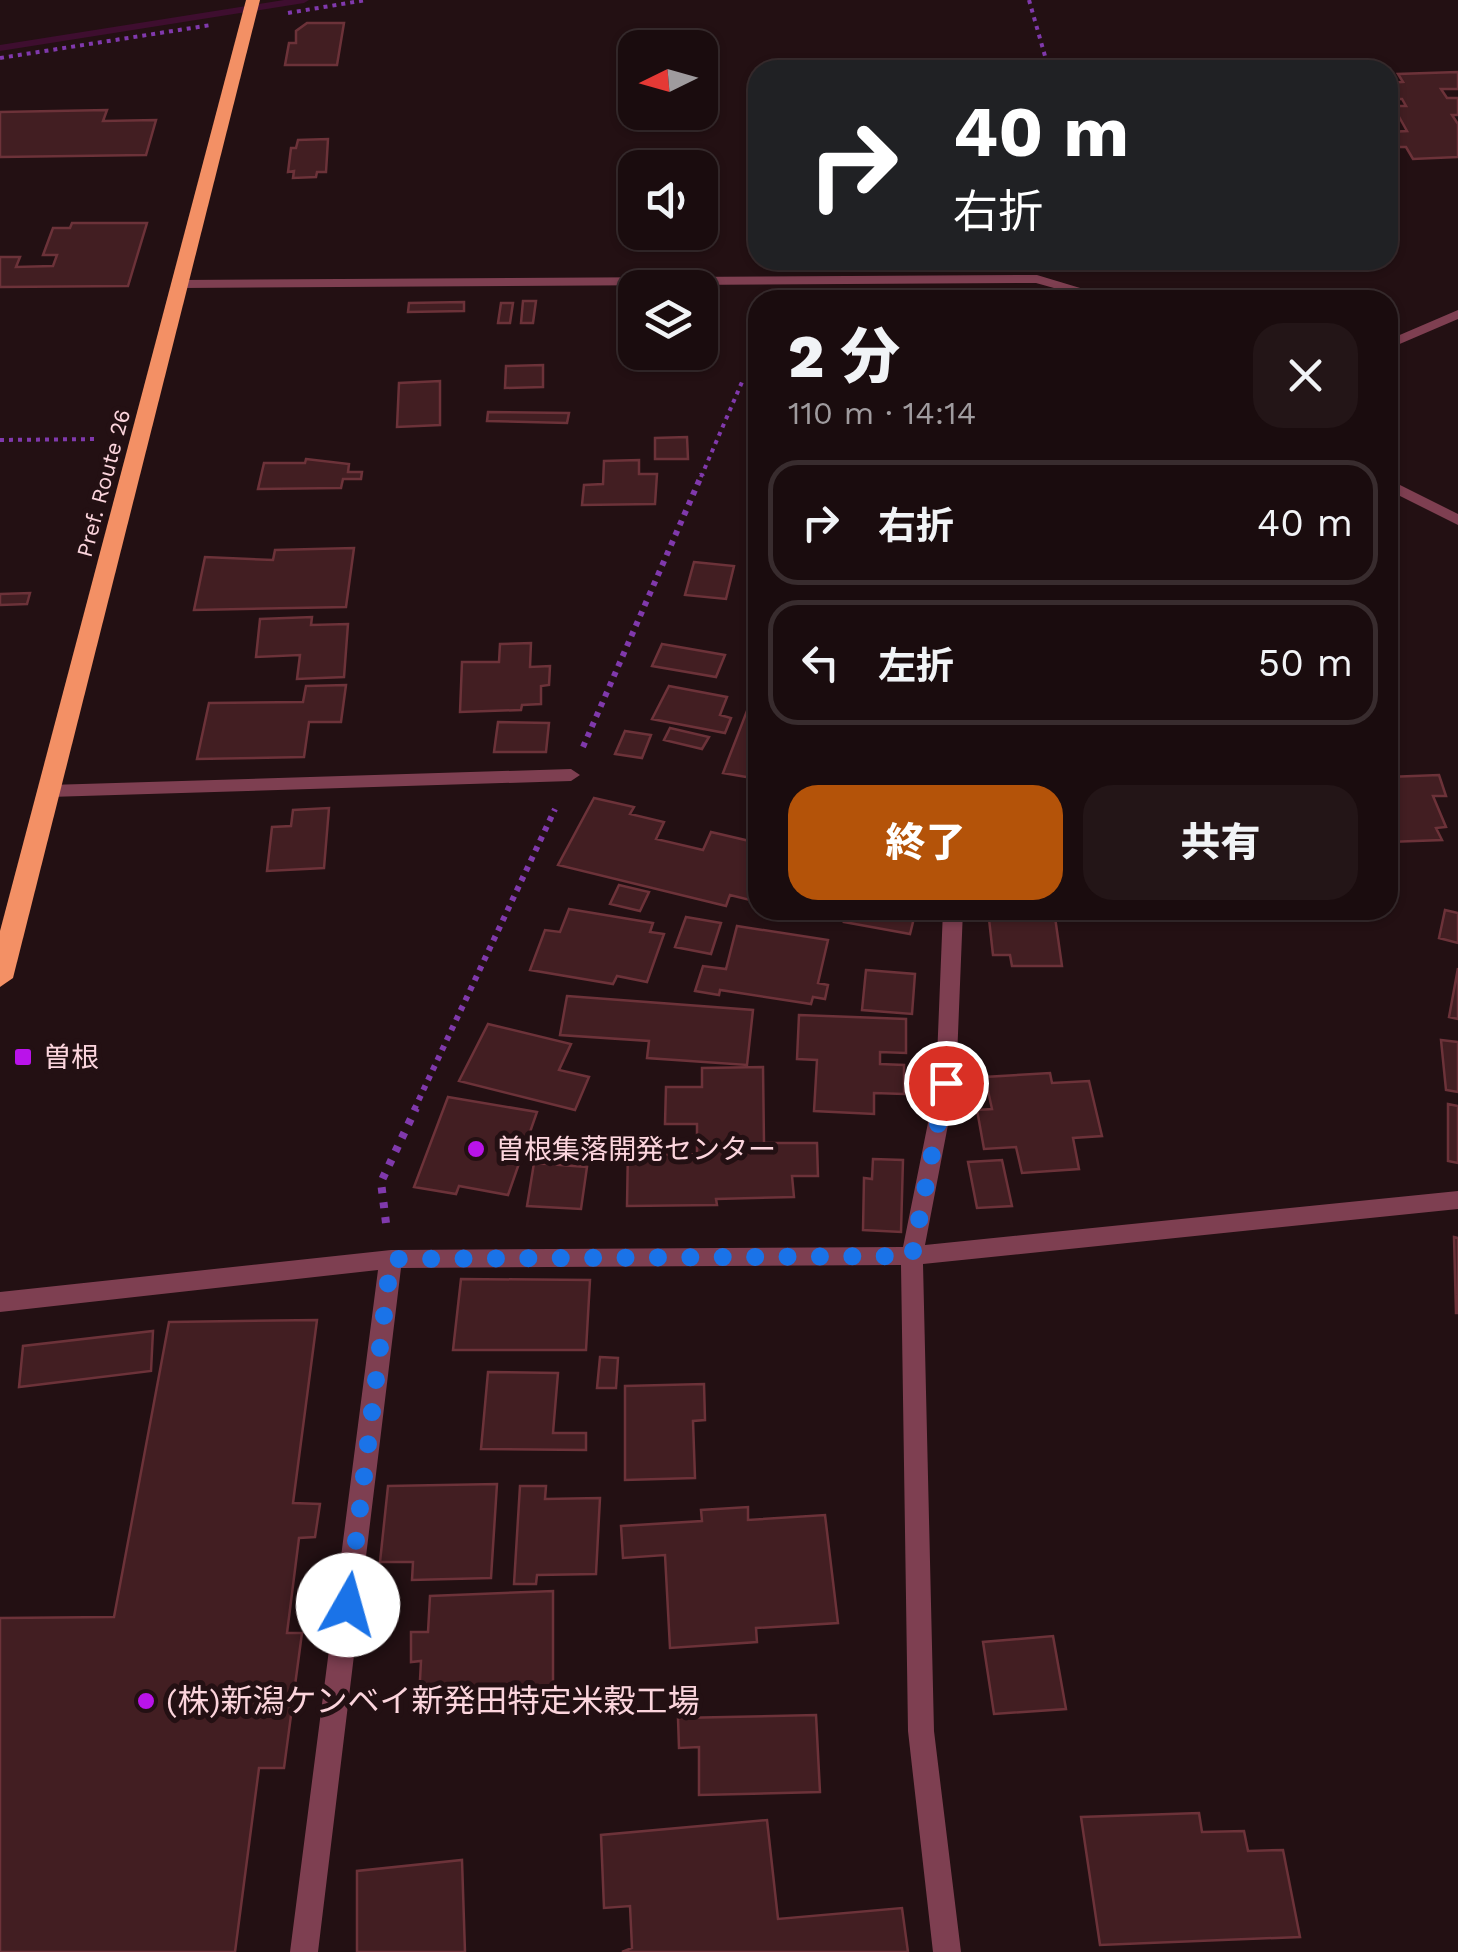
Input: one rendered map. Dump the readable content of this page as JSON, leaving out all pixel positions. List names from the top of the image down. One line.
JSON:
{"streets":{"main road":["Pref. Route 26"]},"places":{"transit":["曽根"],"other":["曽根集落開発センター","(株)新潟ケンベイ新発田特定米穀工場"]},"north":"left","page":{"turn":["40 m","右折"],"heading":["2 分","110 m · 14:14"],"list":[{"name":"右折","value":"40 m"},{"name":"左折","value":"50 m"}],"buttons":["終了","共有"]}}
